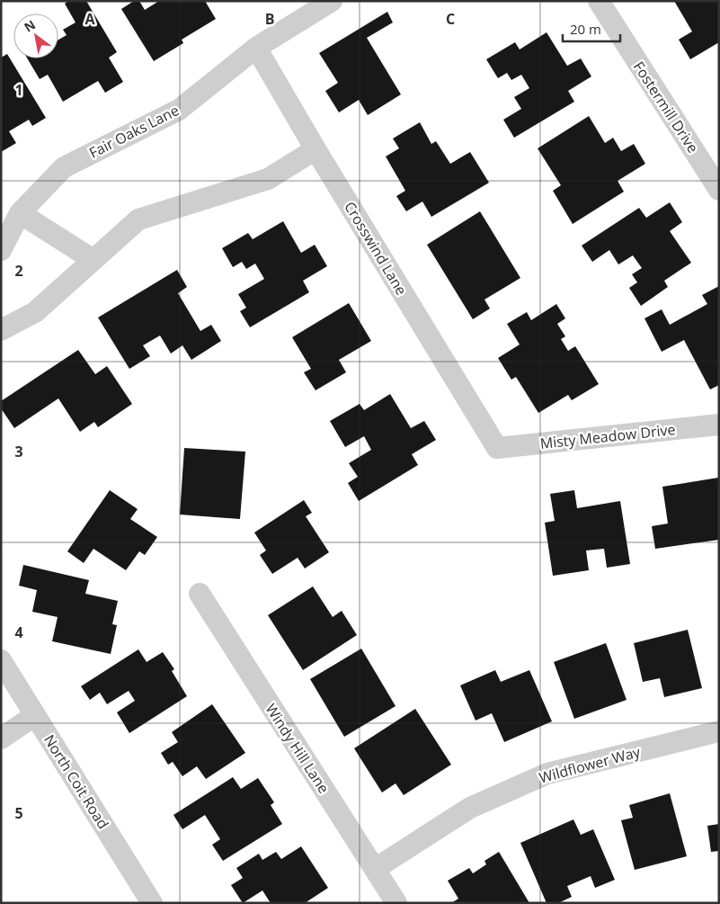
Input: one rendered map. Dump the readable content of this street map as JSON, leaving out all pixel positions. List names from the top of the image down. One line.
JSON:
{"streets":{"street":["Fostermill Drive","Fair Oaks Lane","Crosswind Lane","Misty Meadow Drive","Windy Hill Lane","Wildflower Way","North Coit Road"]},"crossings":[["Fair Oaks Lane","Crosswind Lane"],["Crosswind Lane","Misty Meadow Drive"],["Windy Hill Lane","Wildflower Way"]],"scale_bar":"20 m","north":"top left","grid":{"columns":["A","B","C"],"rows":["1","2","3","4","5"]}}
